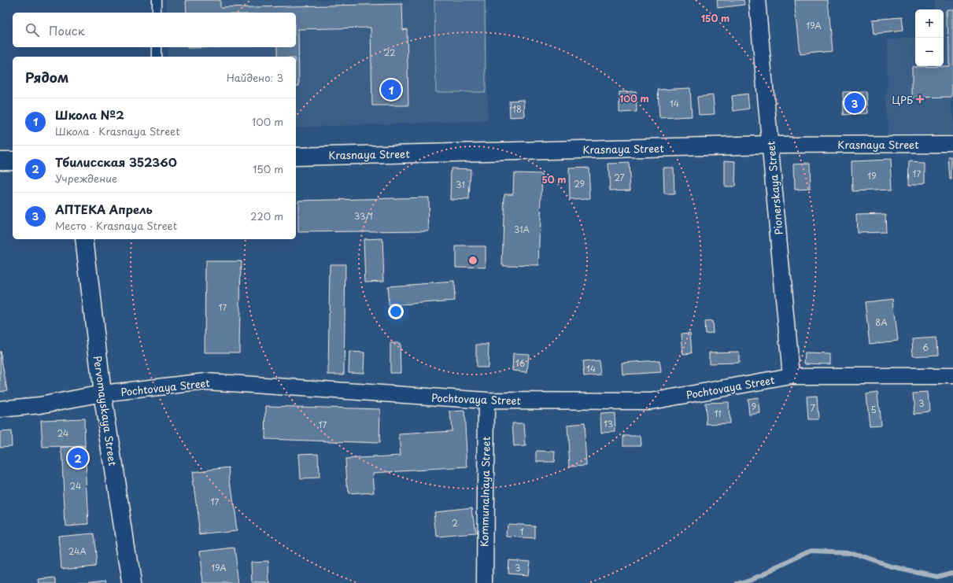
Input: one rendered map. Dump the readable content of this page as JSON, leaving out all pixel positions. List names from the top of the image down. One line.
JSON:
{"streets":{"street":["Krasnaya Street","Pionerskaya Street","Pochtovaya Street","Pervomayskaya Street","Kommunalnaya Street"]},"crossings":[["Krasnaya Street","Pionerskaya Street"],["Pionerskaya Street","Pochtovaya Street"],["Pochtovaya Street","Pervomayskaya Street"],["Pochtovaya Street","Kommunalnaya Street"]],"places":{"health":["ЦРБ"]},"house_numbers":["19А","22","14","18","17","19","27","29","31","33/1","31А","17","8А","6","16","14","3","9","7","5","11","13","17","24","24","17","2","1","24А","19А","3"],"page":{"map_buttons":["+","−"],"search":"Поиск","heading":["Рядом","Найдено: 3"],"pins":["1","3","2"],"list":[{"mark":"1","name":"Школа №2","note":"Школа · Krasnaya Street","value":"100 m"},{"mark":"2","name":"Тбилисская 352360","note":"Учреждение","value":"150 m"},{"mark":"3","name":"АПТЕКА Апрель","note":"Место · Krasnaya Street","value":"220 m"}]},"rings":["150 m","100 m","50 m"]}
